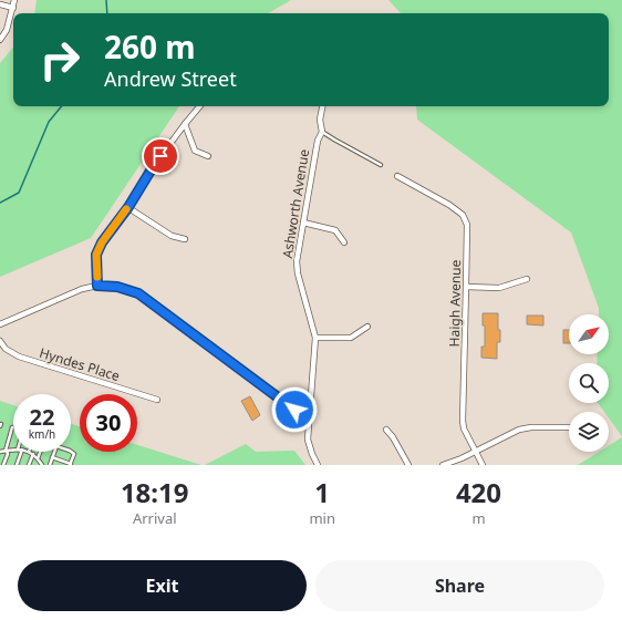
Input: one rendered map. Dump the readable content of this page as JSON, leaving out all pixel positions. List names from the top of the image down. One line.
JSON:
{"streets":{"street":["Ashworth Avenue","Haigh Avenue","Hyndes Place"]},"north":"top right","page":{"turn":["260 m","Andrew Street"],"speed":"22 km/h","limit":"30","eta":["18:19","Arrival","1","min","420","m"],"buttons":["Exit","Share"]}}
